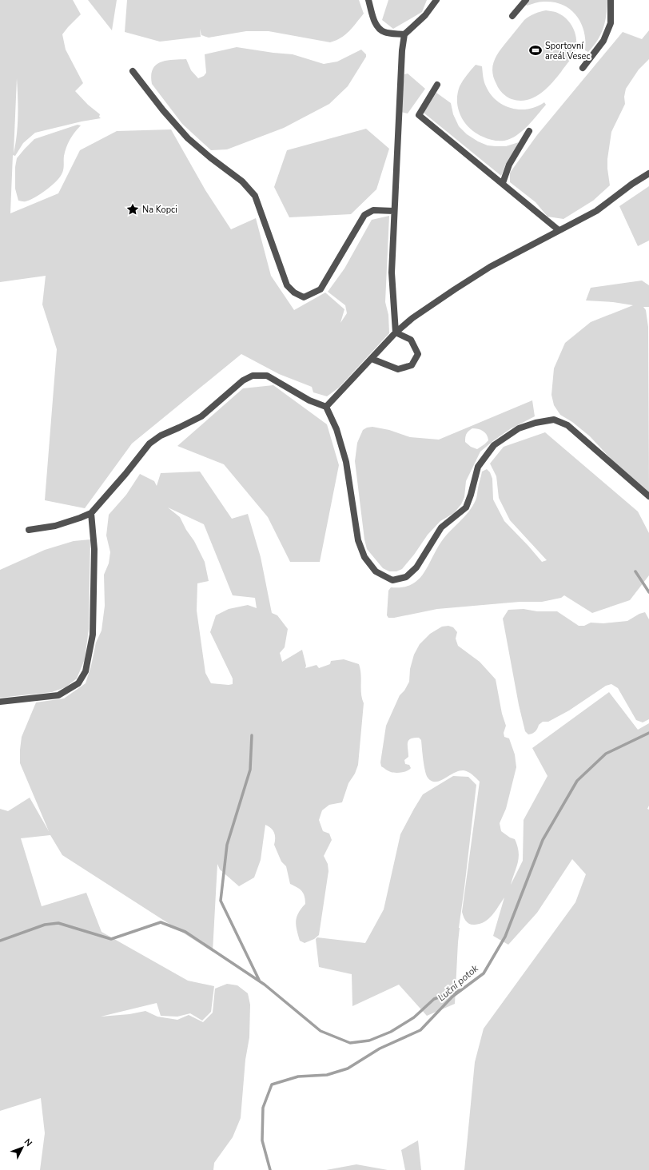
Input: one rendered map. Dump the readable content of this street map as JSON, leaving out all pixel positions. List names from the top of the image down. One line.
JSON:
{"water":["Luční potok"],"places":{"sports":["Sportovní areál Vesec"],"place":["Na Kopci"]},"north":"top right"}
